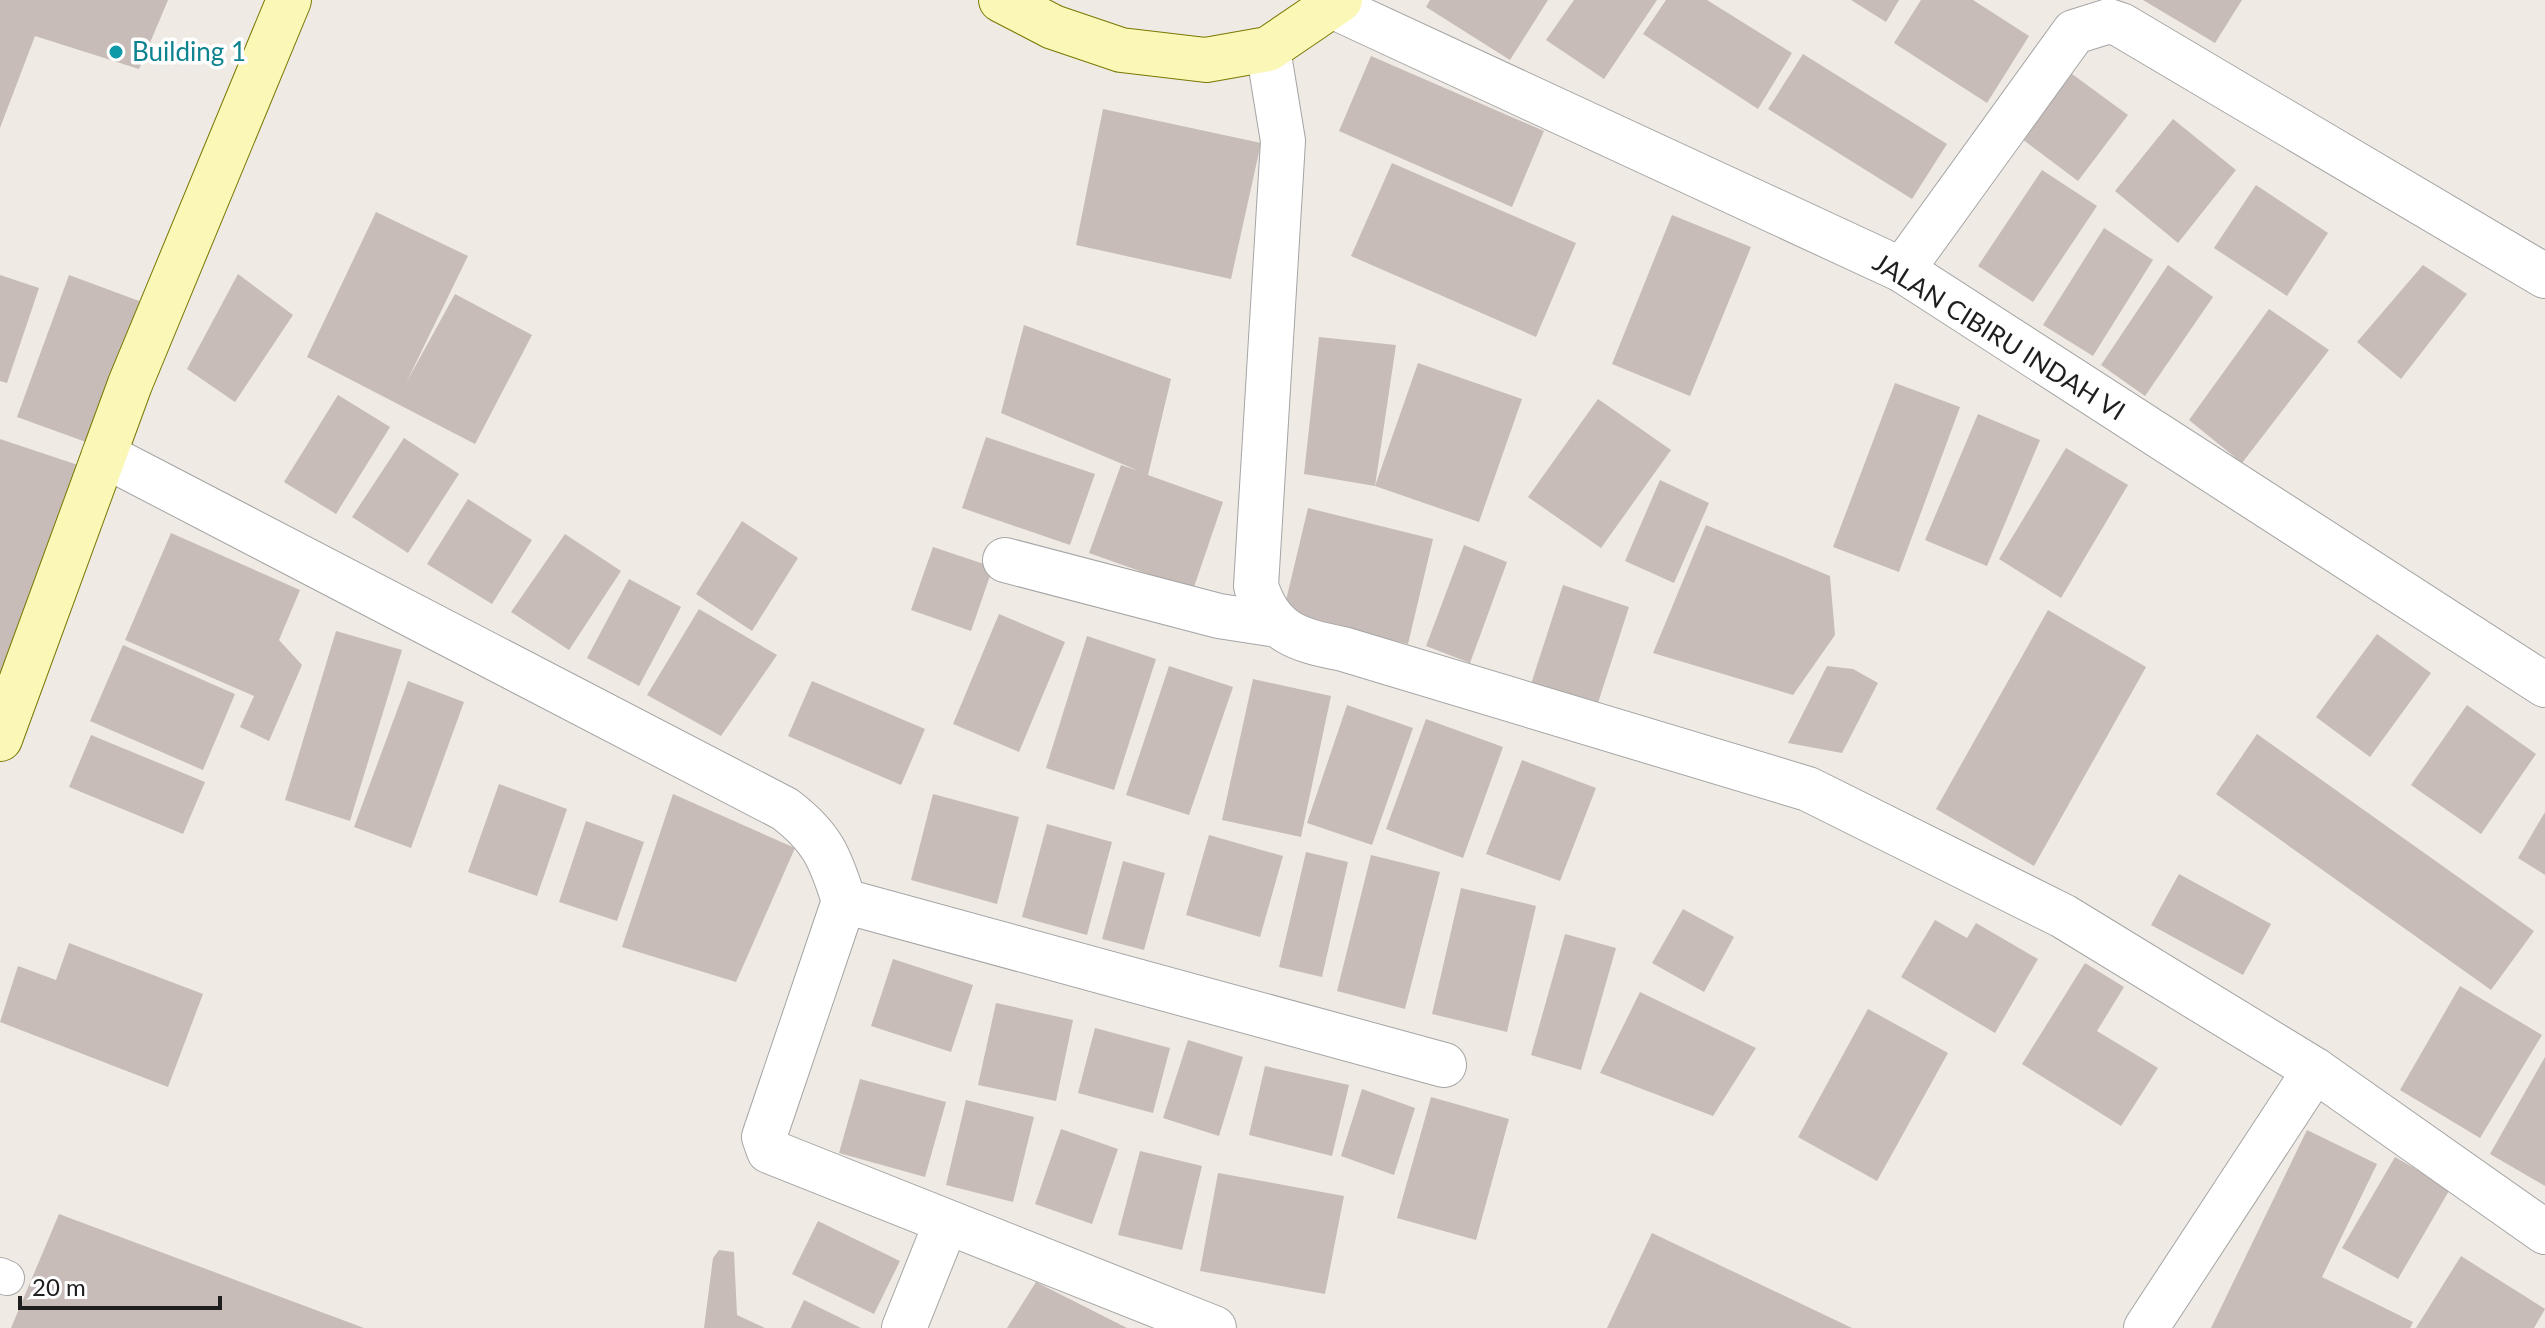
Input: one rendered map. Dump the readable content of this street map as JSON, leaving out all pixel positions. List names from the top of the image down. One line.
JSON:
{"streets":{"street":["JALAN CIBIRU INDAH VI"]},"places":["Building 1"],"scale_bar":"20 m"}
